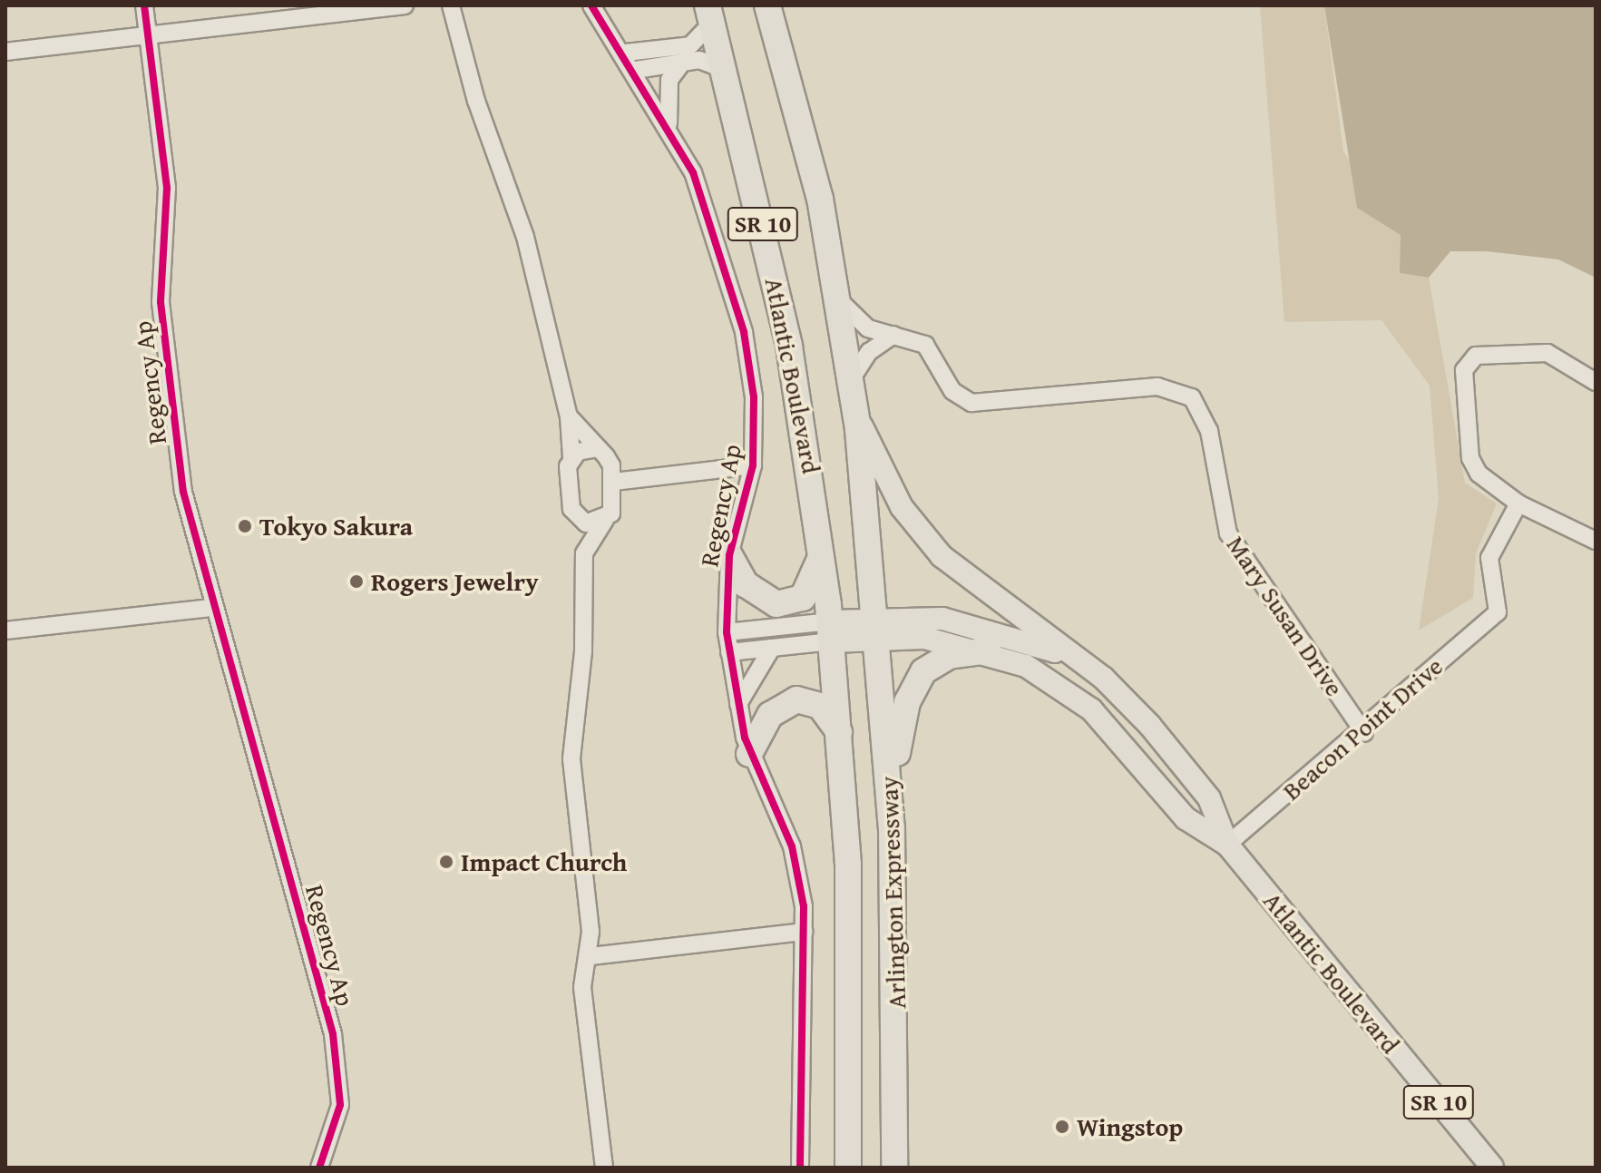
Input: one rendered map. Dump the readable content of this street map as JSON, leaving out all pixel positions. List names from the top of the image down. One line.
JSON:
{"streets":{"highway":["SR 10","Atlantic Boulevard","Arlington Expressway"],"street":["Regency Ap","Mary Susan Drive","Beacon Point Drive"]},"crossings":[["Atlantic Boulevard","Mary Susan Drive"],["Atlantic Boulevard","Beacon Point Drive"],["Atlantic Boulevard","Arlington Expressway"],["Mary Susan Drive","Beacon Point Drive"]],"places":["Tokyo Sakura","Rogers Jewelry","Impact Church","Wingstop"]}
